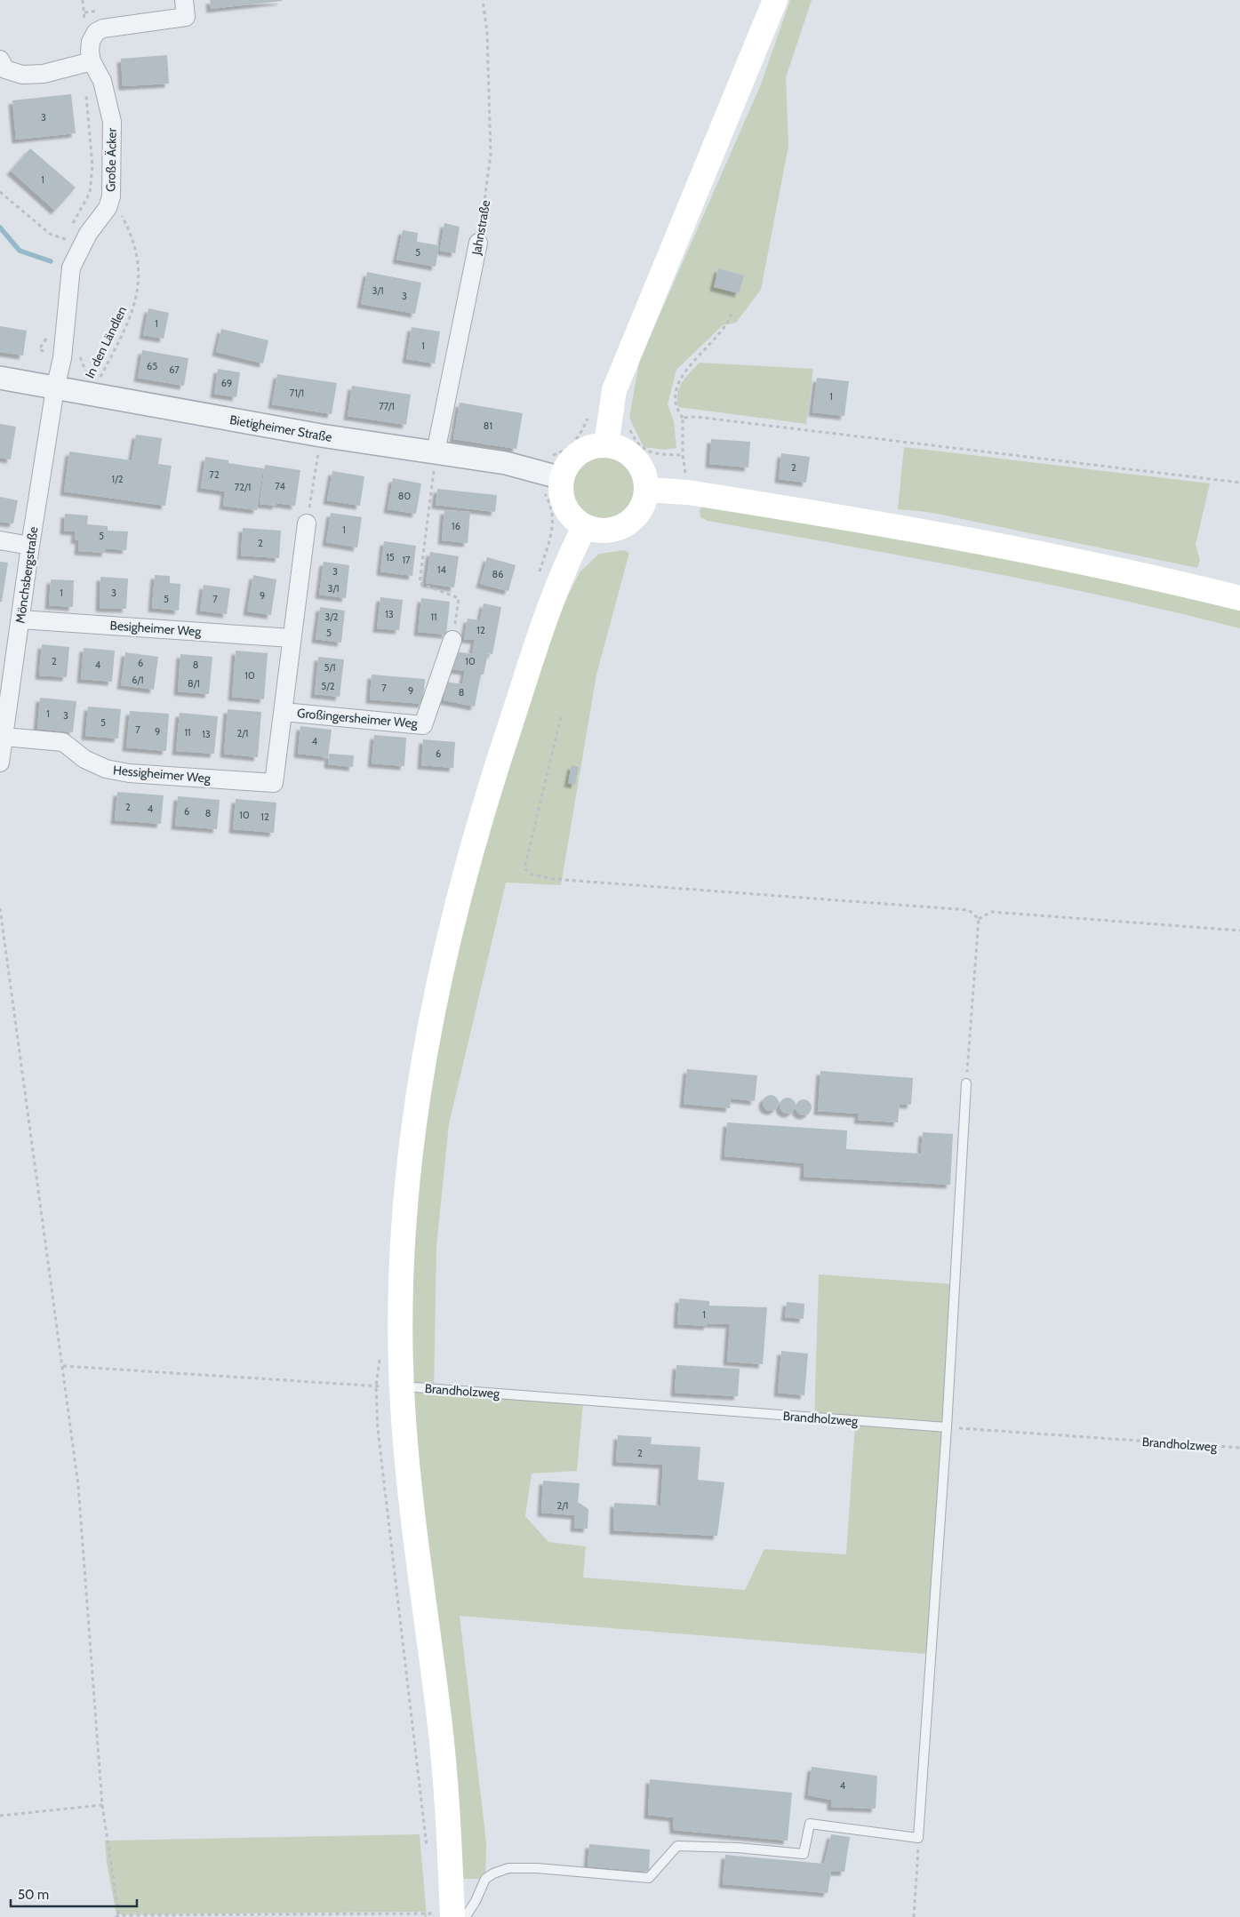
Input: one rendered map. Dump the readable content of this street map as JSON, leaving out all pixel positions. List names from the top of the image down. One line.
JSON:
{"streets":{"street":["Große Äcker","Jahnstraße","Bietigheimer Straße","Mönchsbergstraße","Besigheimer Weg","Großingersheimer Weg","Hessigheimer Weg"],"lane":["Brandholzweg"],"path":["In den Ländlen"]},"crossings":[["Große Äcker","In den Ländlen"],["Große Äcker","Bietigheimer Straße"],["Große Äcker","Mönchsbergstraße"],["Jahnstraße","Bietigheimer Straße"],["In den Ländlen","Bietigheimer Straße"],["Bietigheimer Straße","Mönchsbergstraße"],["Mönchsbergstraße","Besigheimer Weg"],["Mönchsbergstraße","Hessigheimer Weg"],["Besigheimer Weg","Großingersheimer Weg"],["Großingersheimer Weg","Hessigheimer Weg"]],"house_numbers":["3","1","5","3/1","3","1","1","65","67","69","71/1","1","77/1","81","2","72","1/2","74","72/1","80","16","1","5","2","15","17","14","3","86","3/1","1","3","9","5","7","13","3/2","11","12","5","2","10","6","4","8","5/1","10","6/1","8/1","5/2","7","9","8","1","3","5","7","9","11","2/1","13","4","6","2","4","6","8","10","12","1","2","2/1","4"],"scale_bar":"50 m"}
